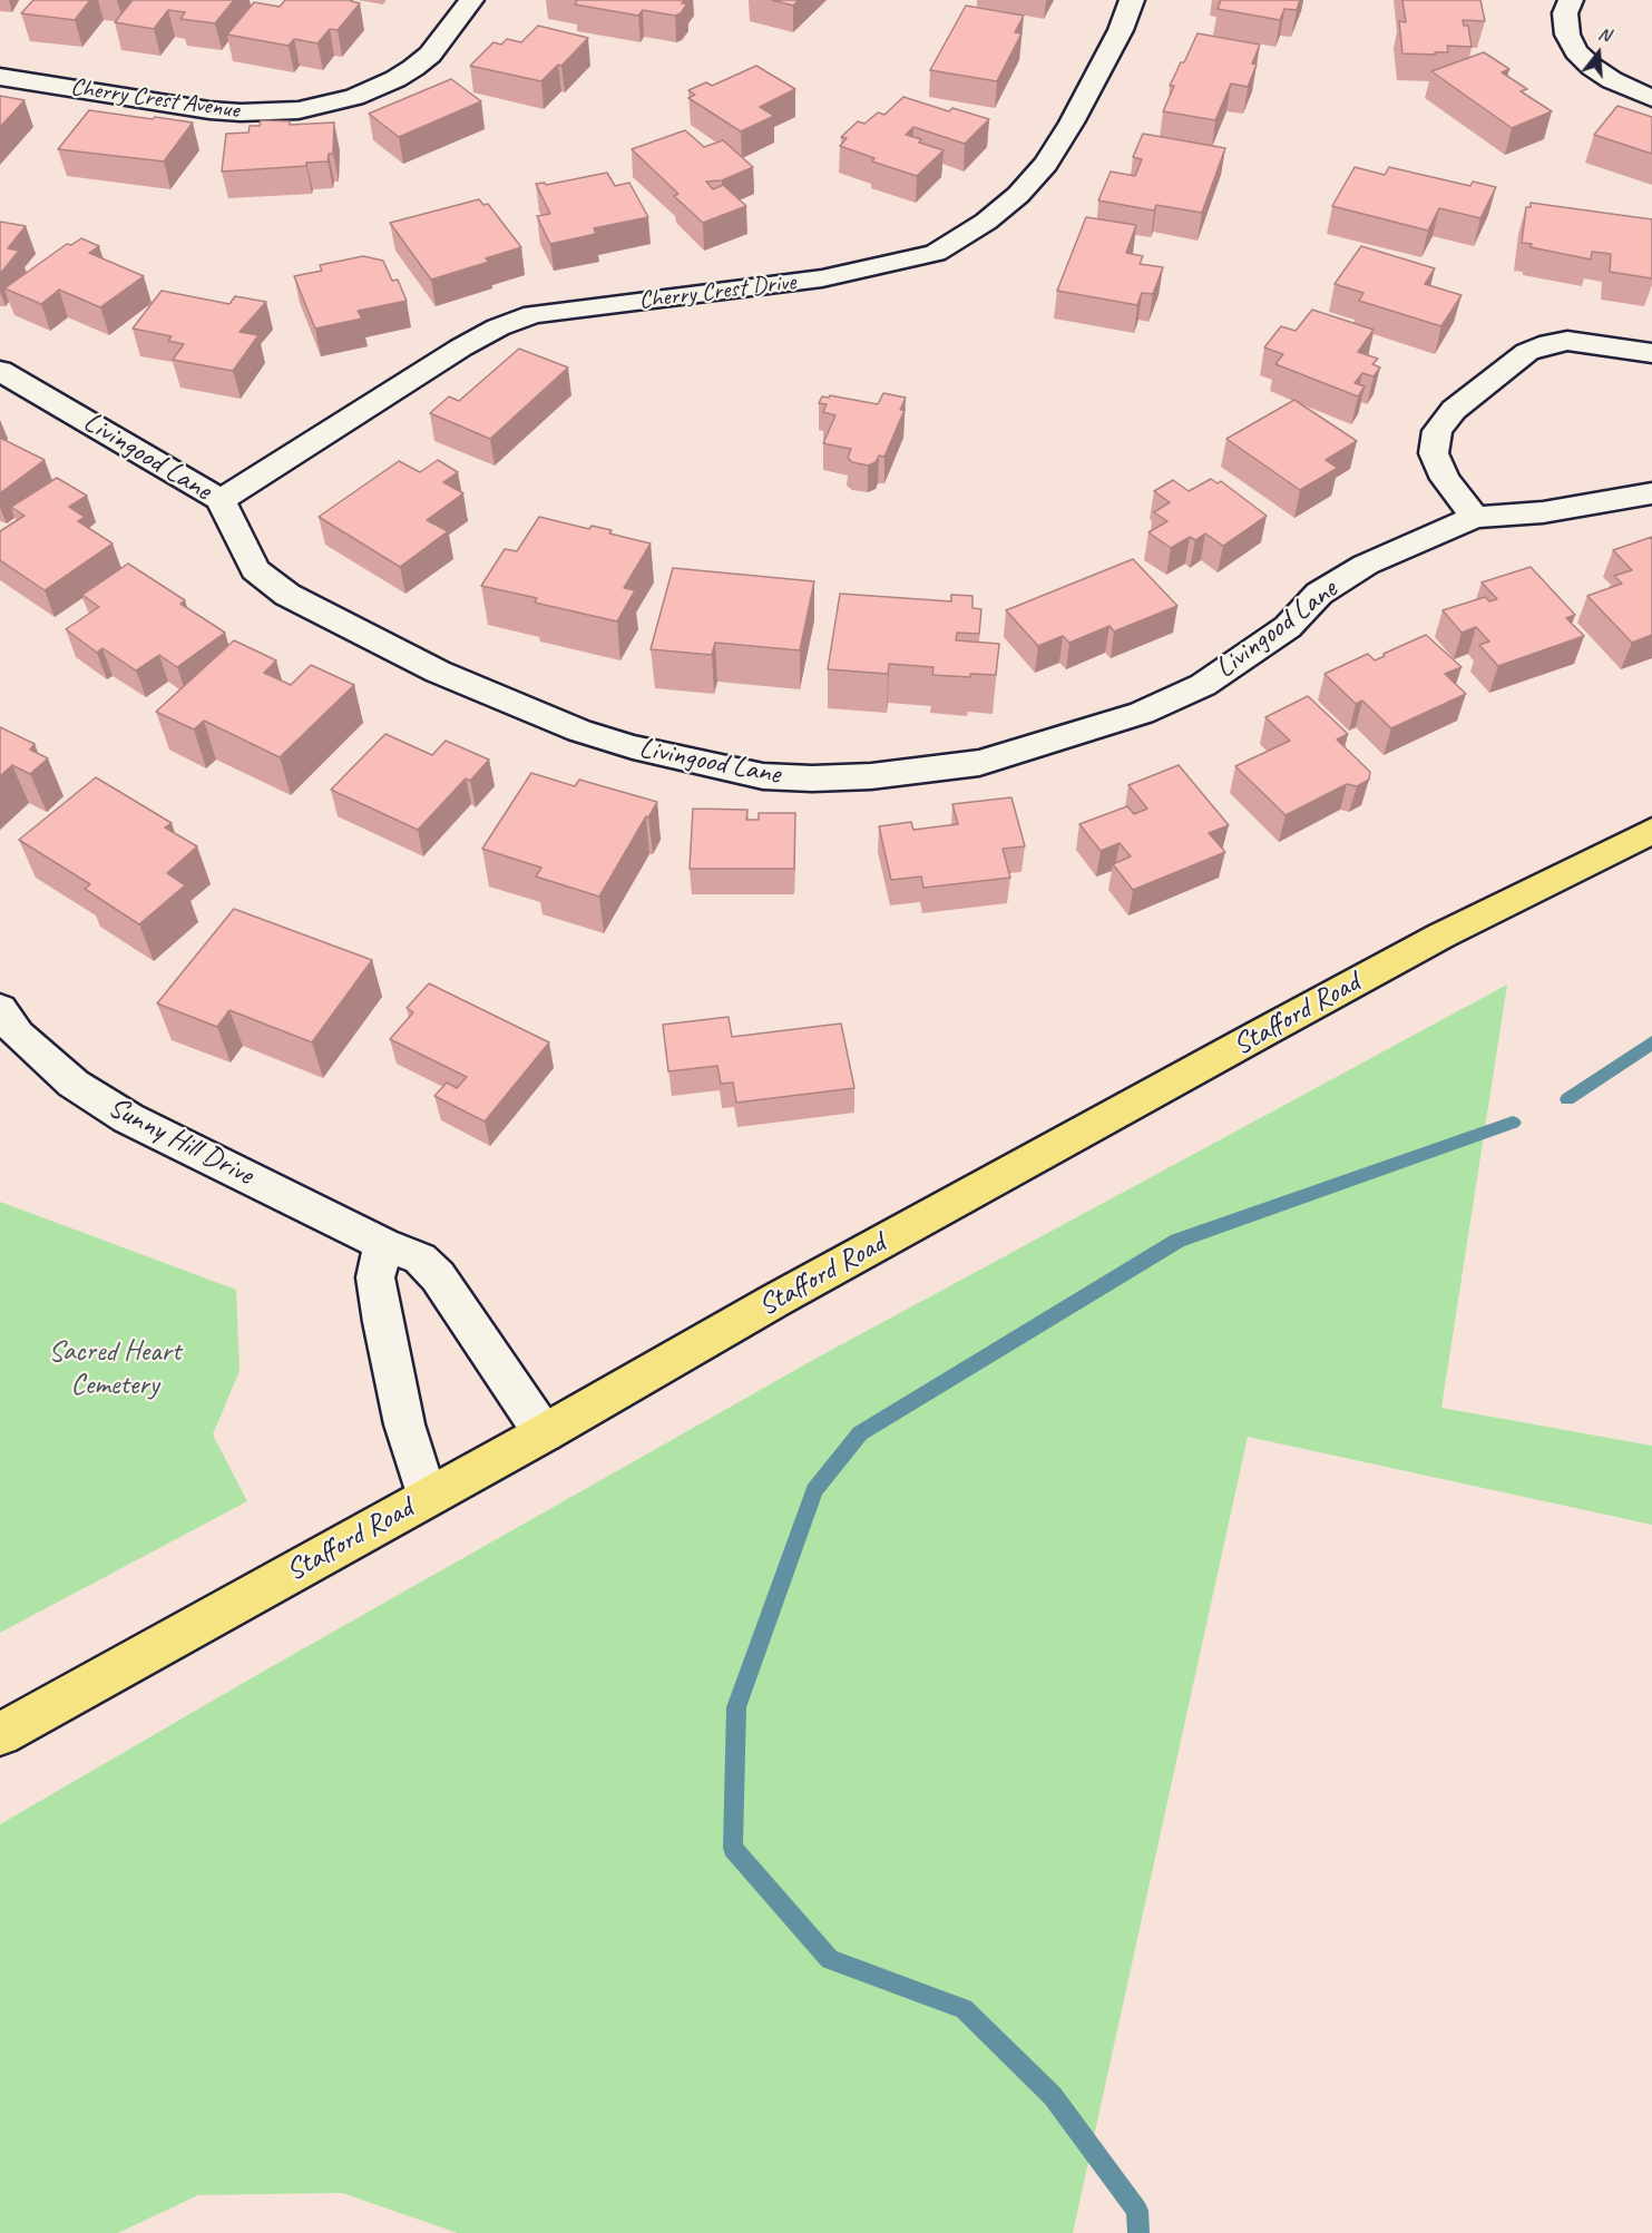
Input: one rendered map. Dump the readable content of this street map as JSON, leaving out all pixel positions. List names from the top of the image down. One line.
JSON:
{"streets":{"main road":["Stafford Road"],"street":["Cherry Crest Avenue","Cherry Crest Drive","Livingood Lane","Sunny Hill Drive"]},"crossings":[["Cherry Crest Drive","Livingood Lane"],["Stafford Road","Sunny Hill Drive"]],"parks":["Sacred Heart Cemetery"],"north":"top"}
